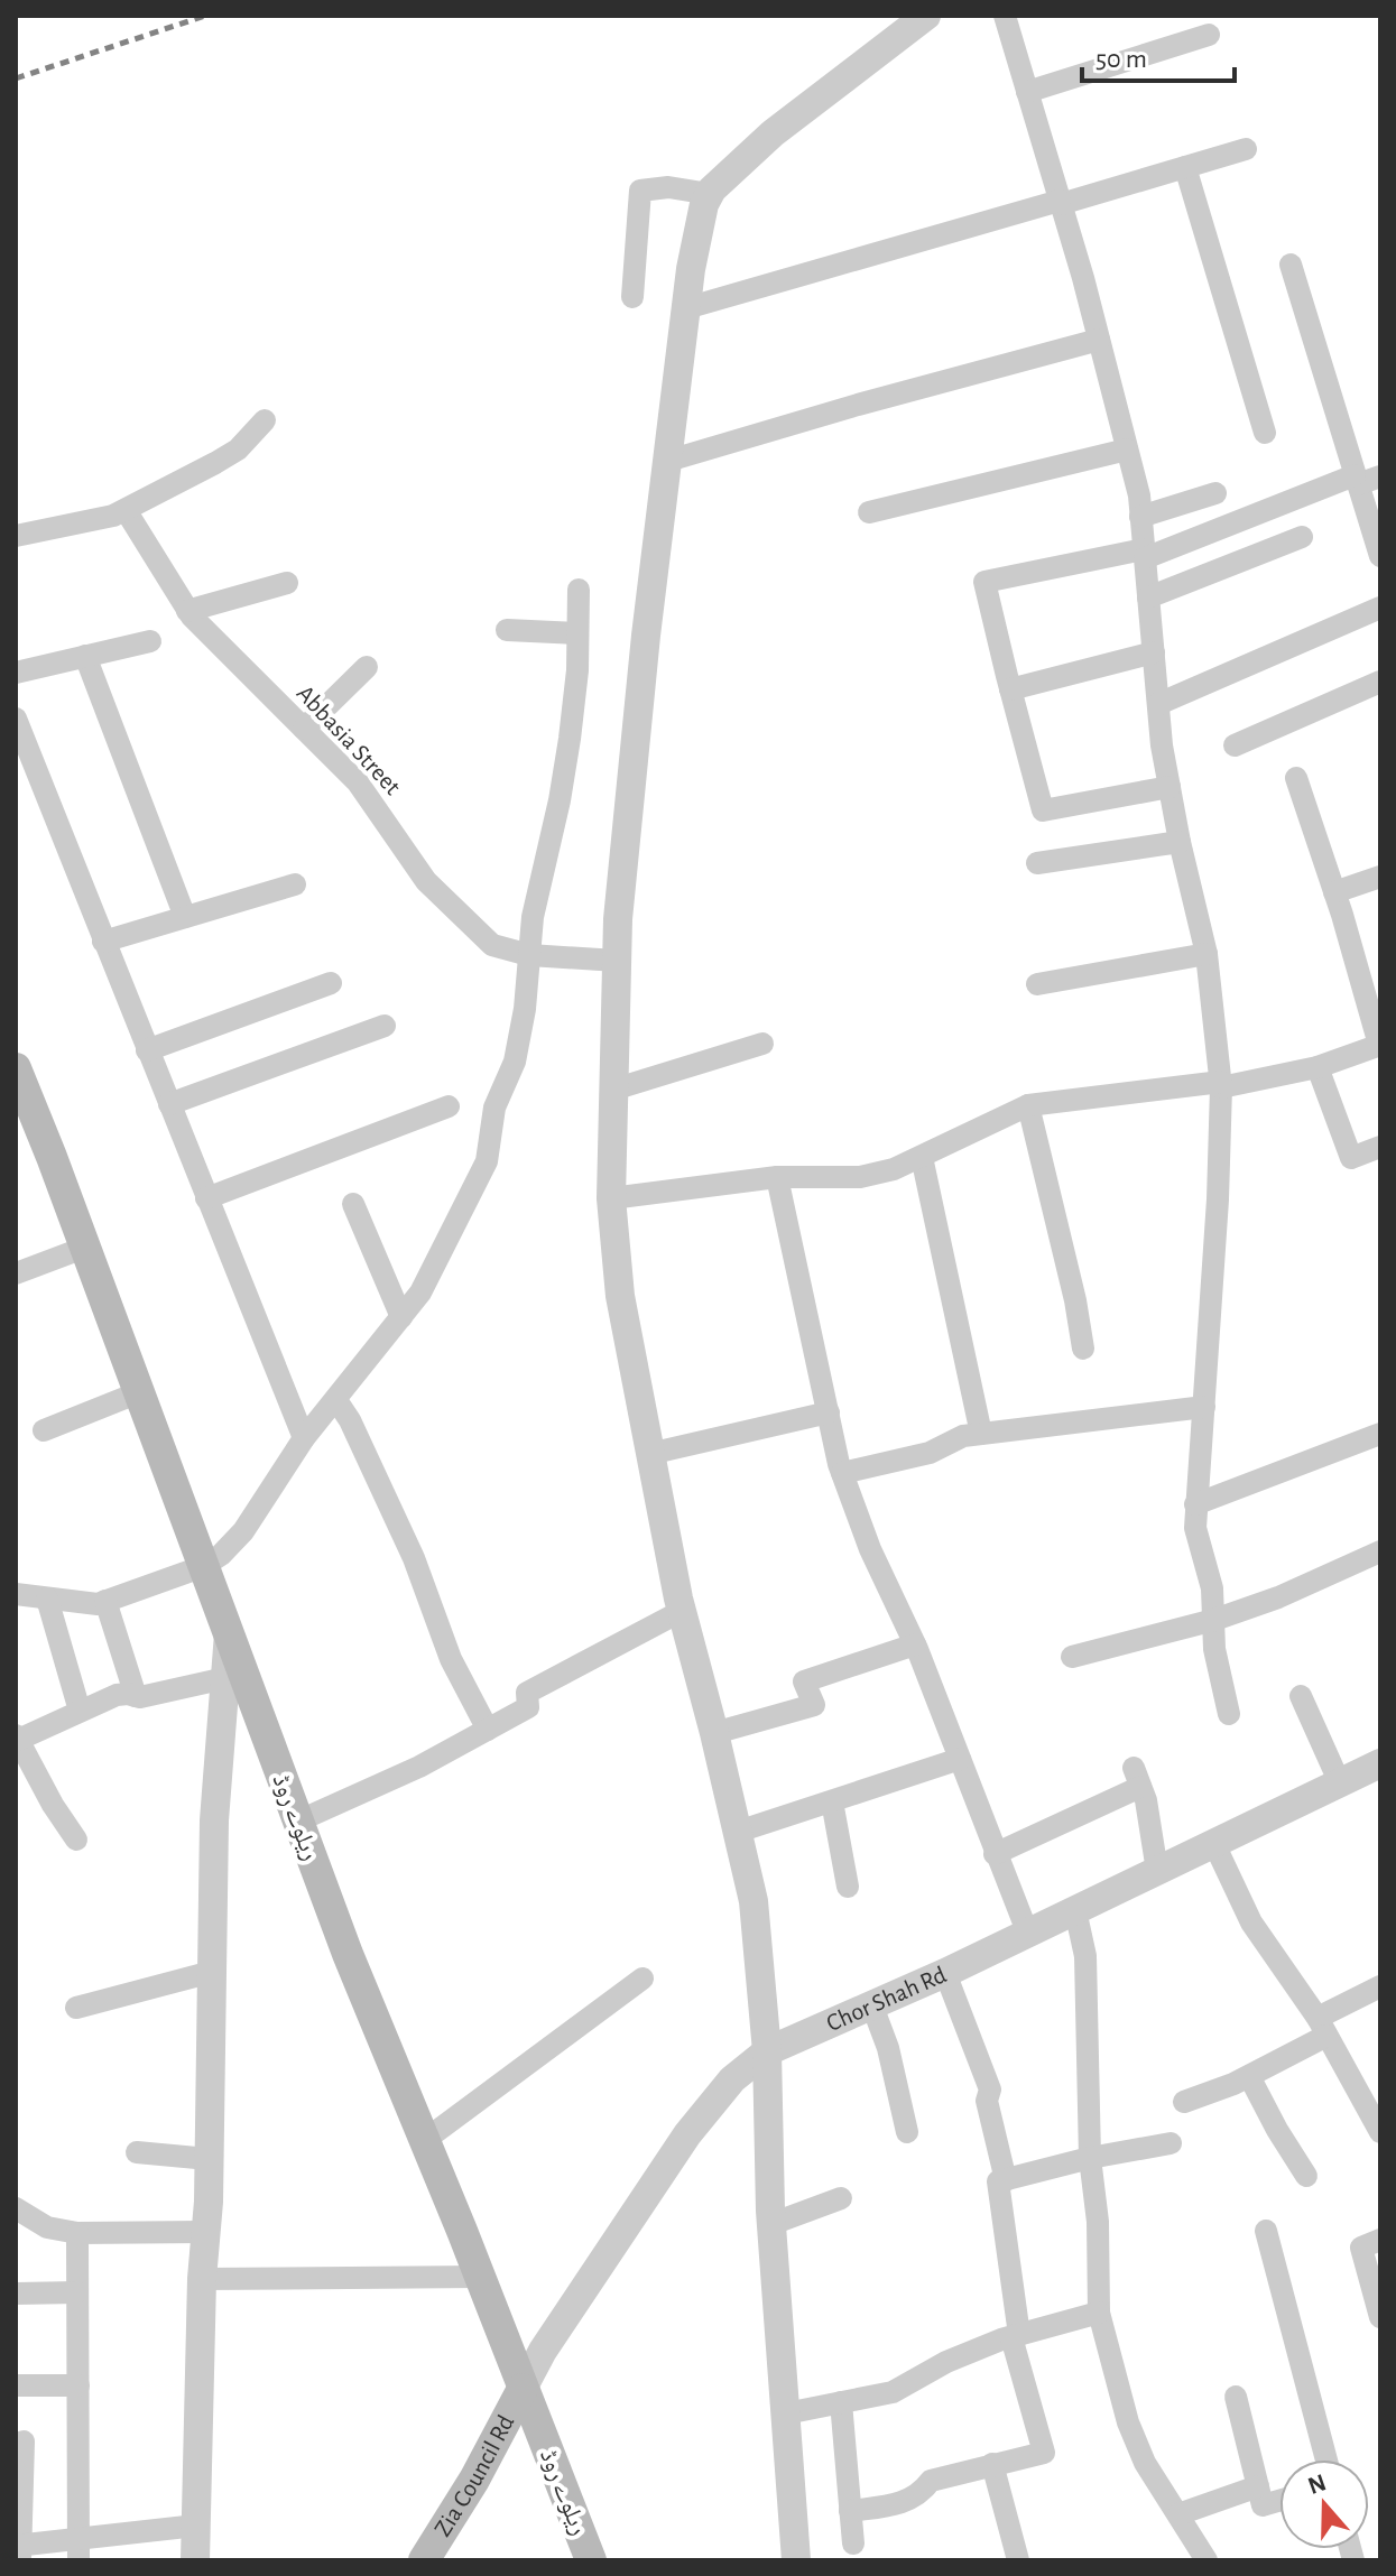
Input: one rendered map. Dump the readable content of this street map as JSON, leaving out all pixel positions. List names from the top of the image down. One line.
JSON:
{"streets":{"main road":["ریلوے روڈ","Zia Council Rd"],"street":["Abbasia Street","Chor Shah Rd"]},"crossings":[["ریلوے روڈ","Chor Shah Rd"],["ریلوے روڈ","Zia Council Rd"],["Chor Shah Rd","Zia Council Rd"]],"scale_bar":"50 m","north":"top"}
